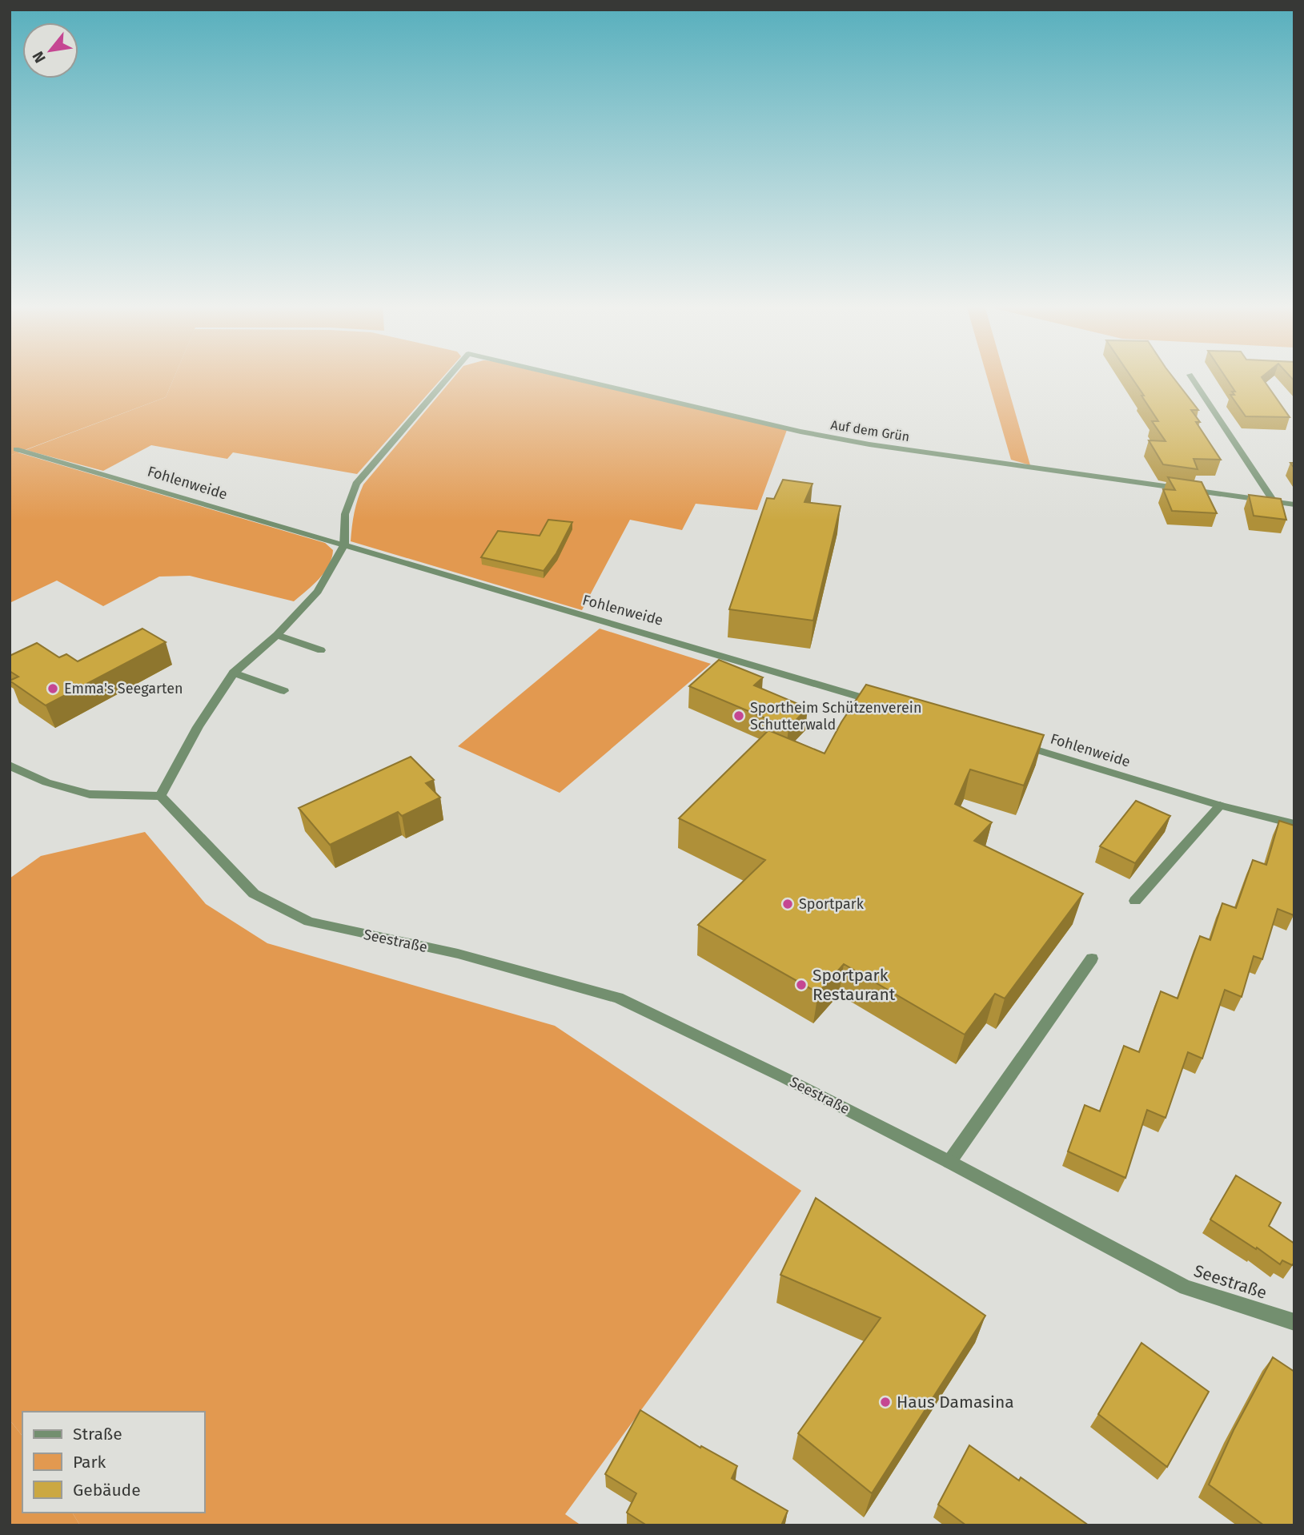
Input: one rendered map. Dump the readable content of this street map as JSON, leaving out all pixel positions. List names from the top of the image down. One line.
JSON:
{"streets":{"street":["Auf dem Grün","Fohlenweide","Seestraße"]},"crossings":[["Auf dem Grün","Fohlenweide"]],"places":["Emma's Seegarten","Sportheim Schützenverein Schutterwald","Sportpark","Sportpark Restaurant","Haus Damasina"],"legend":["Straße","Park","Gebäude"],"north":"bottom left"}
